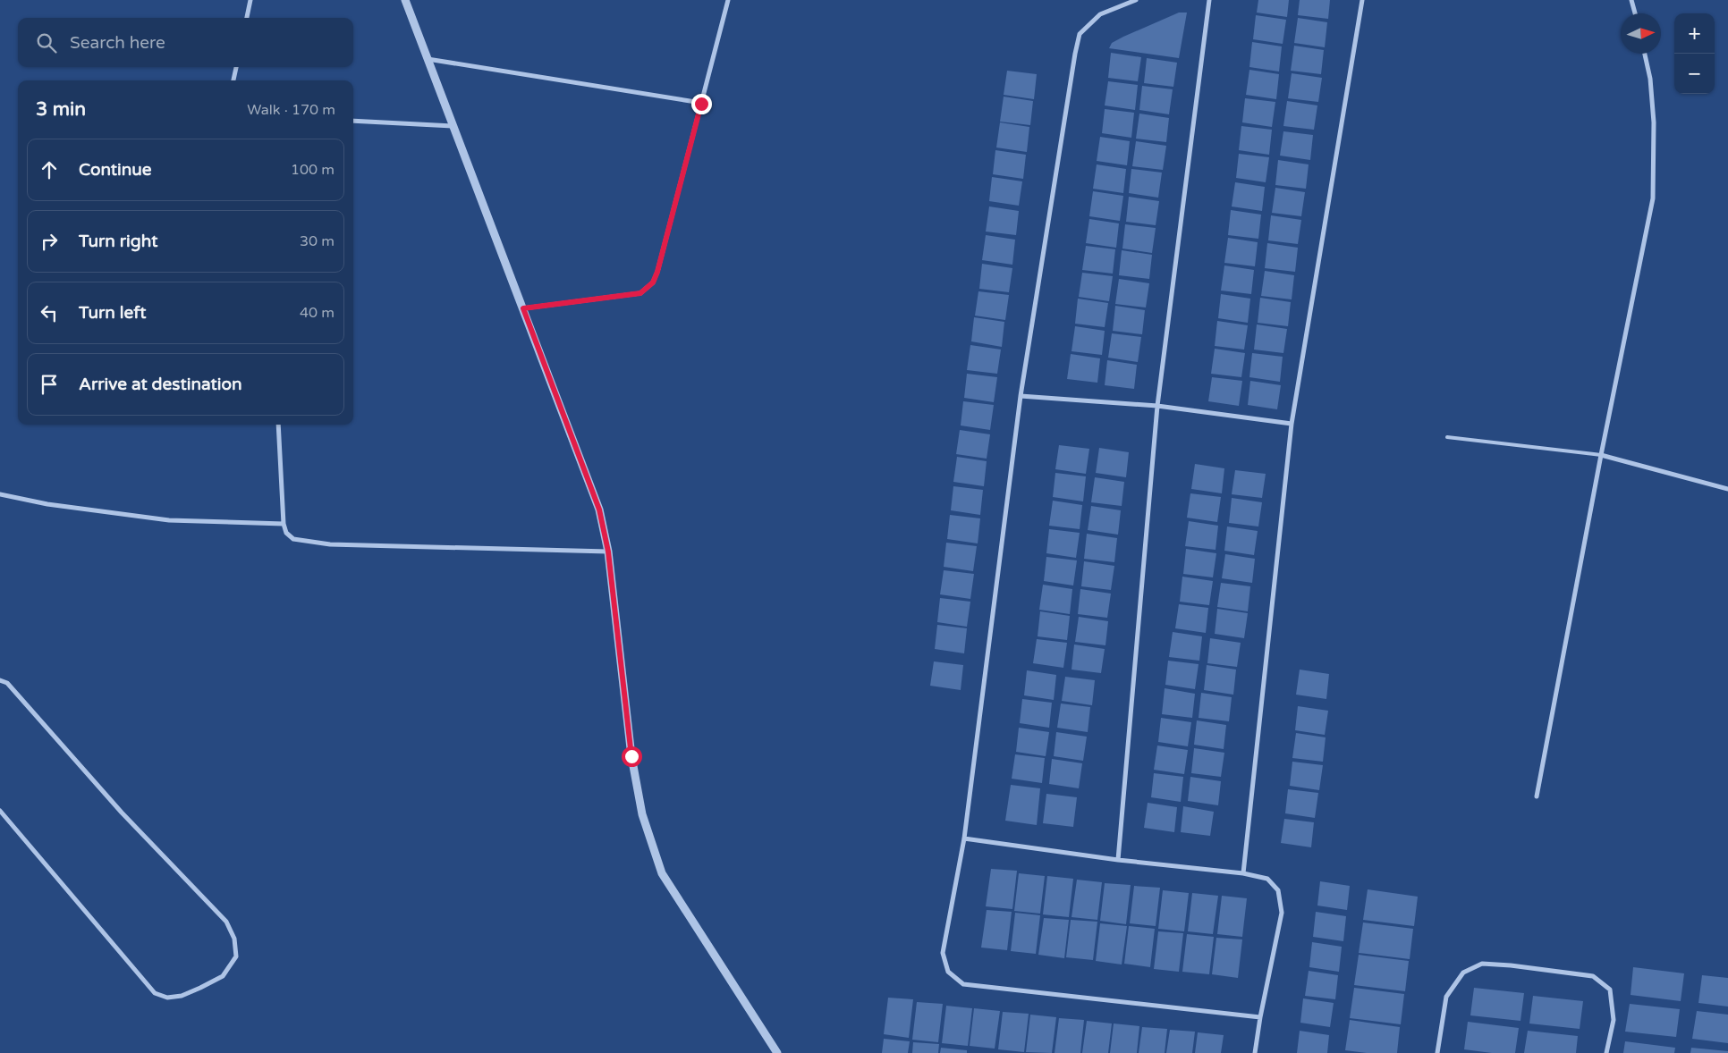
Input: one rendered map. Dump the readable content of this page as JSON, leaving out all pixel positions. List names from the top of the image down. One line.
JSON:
{"north":"right","page":{"map_buttons":["+","−"],"search":"Search here","heading":["3 min","Walk · 170 m"],"list":[["Continue","100 m"],["Turn right","30 m"],["Turn left","40 m"],"Arrive at destination"]}}
